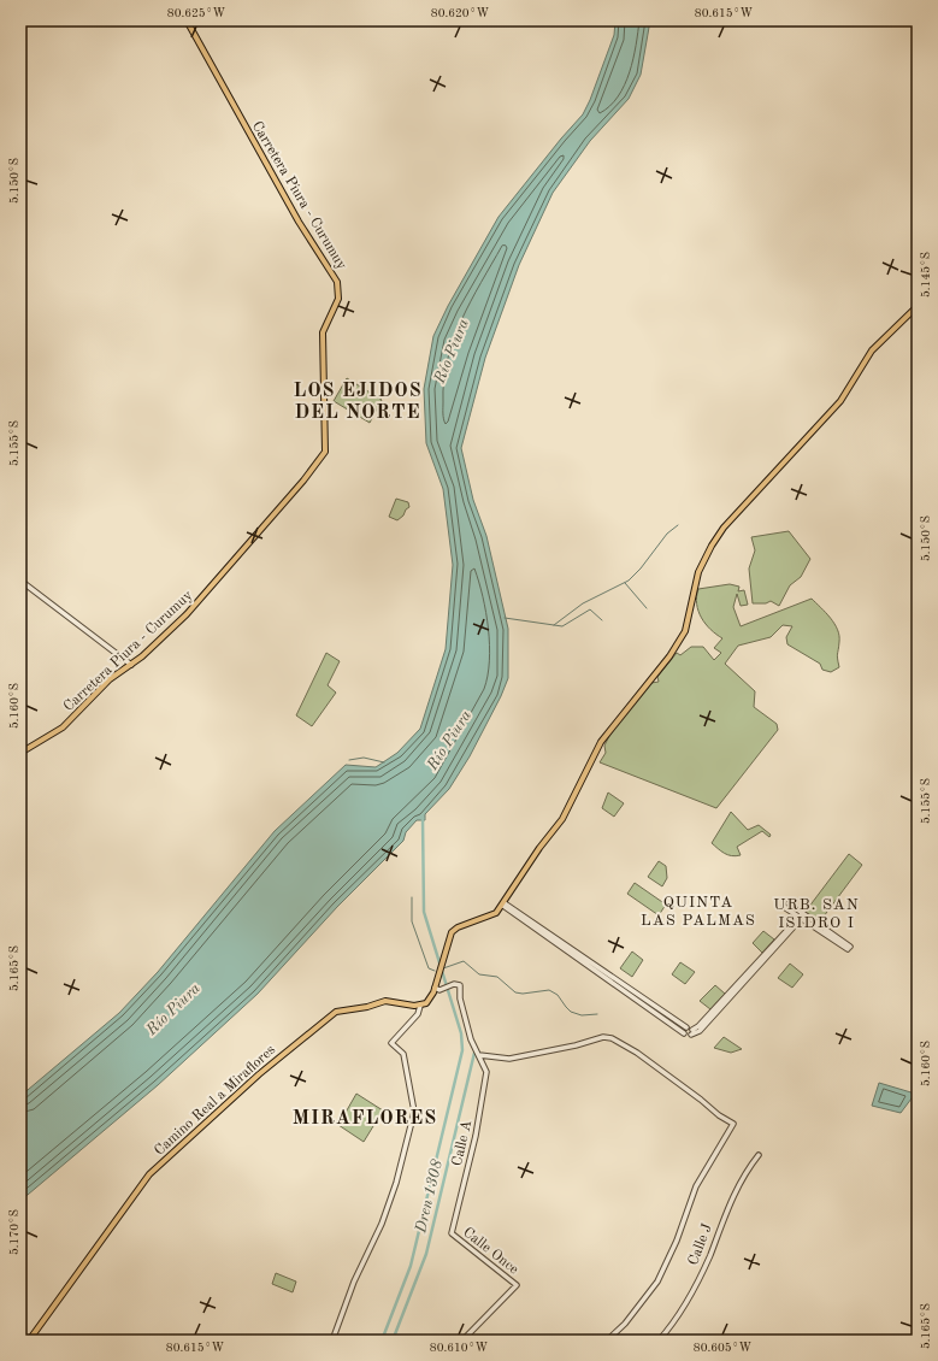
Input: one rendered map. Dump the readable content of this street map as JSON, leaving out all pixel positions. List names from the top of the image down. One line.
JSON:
{"streets":{"main road":["Carretera Piura - Curumuy","Camino Real a Miraflores"],"street":["Calle A","Calle J","Calle Once"]},"crossings":[["Calle A","Calle Once"]],"districts":["LOS EJIDOS DEL NORTE","QUINTA LAS PALMAS","URB. SAN ISIDRO I","MIRAFLORES"],"water":["Río Piura","Dren 1308"],"coordinates":["80.625°W","80.620°W","80.615°W","5.150°S","5.145°S","5.155°S","5.160°S","5.165°S","5.170°S","80.610°W","80.605°W"]}
